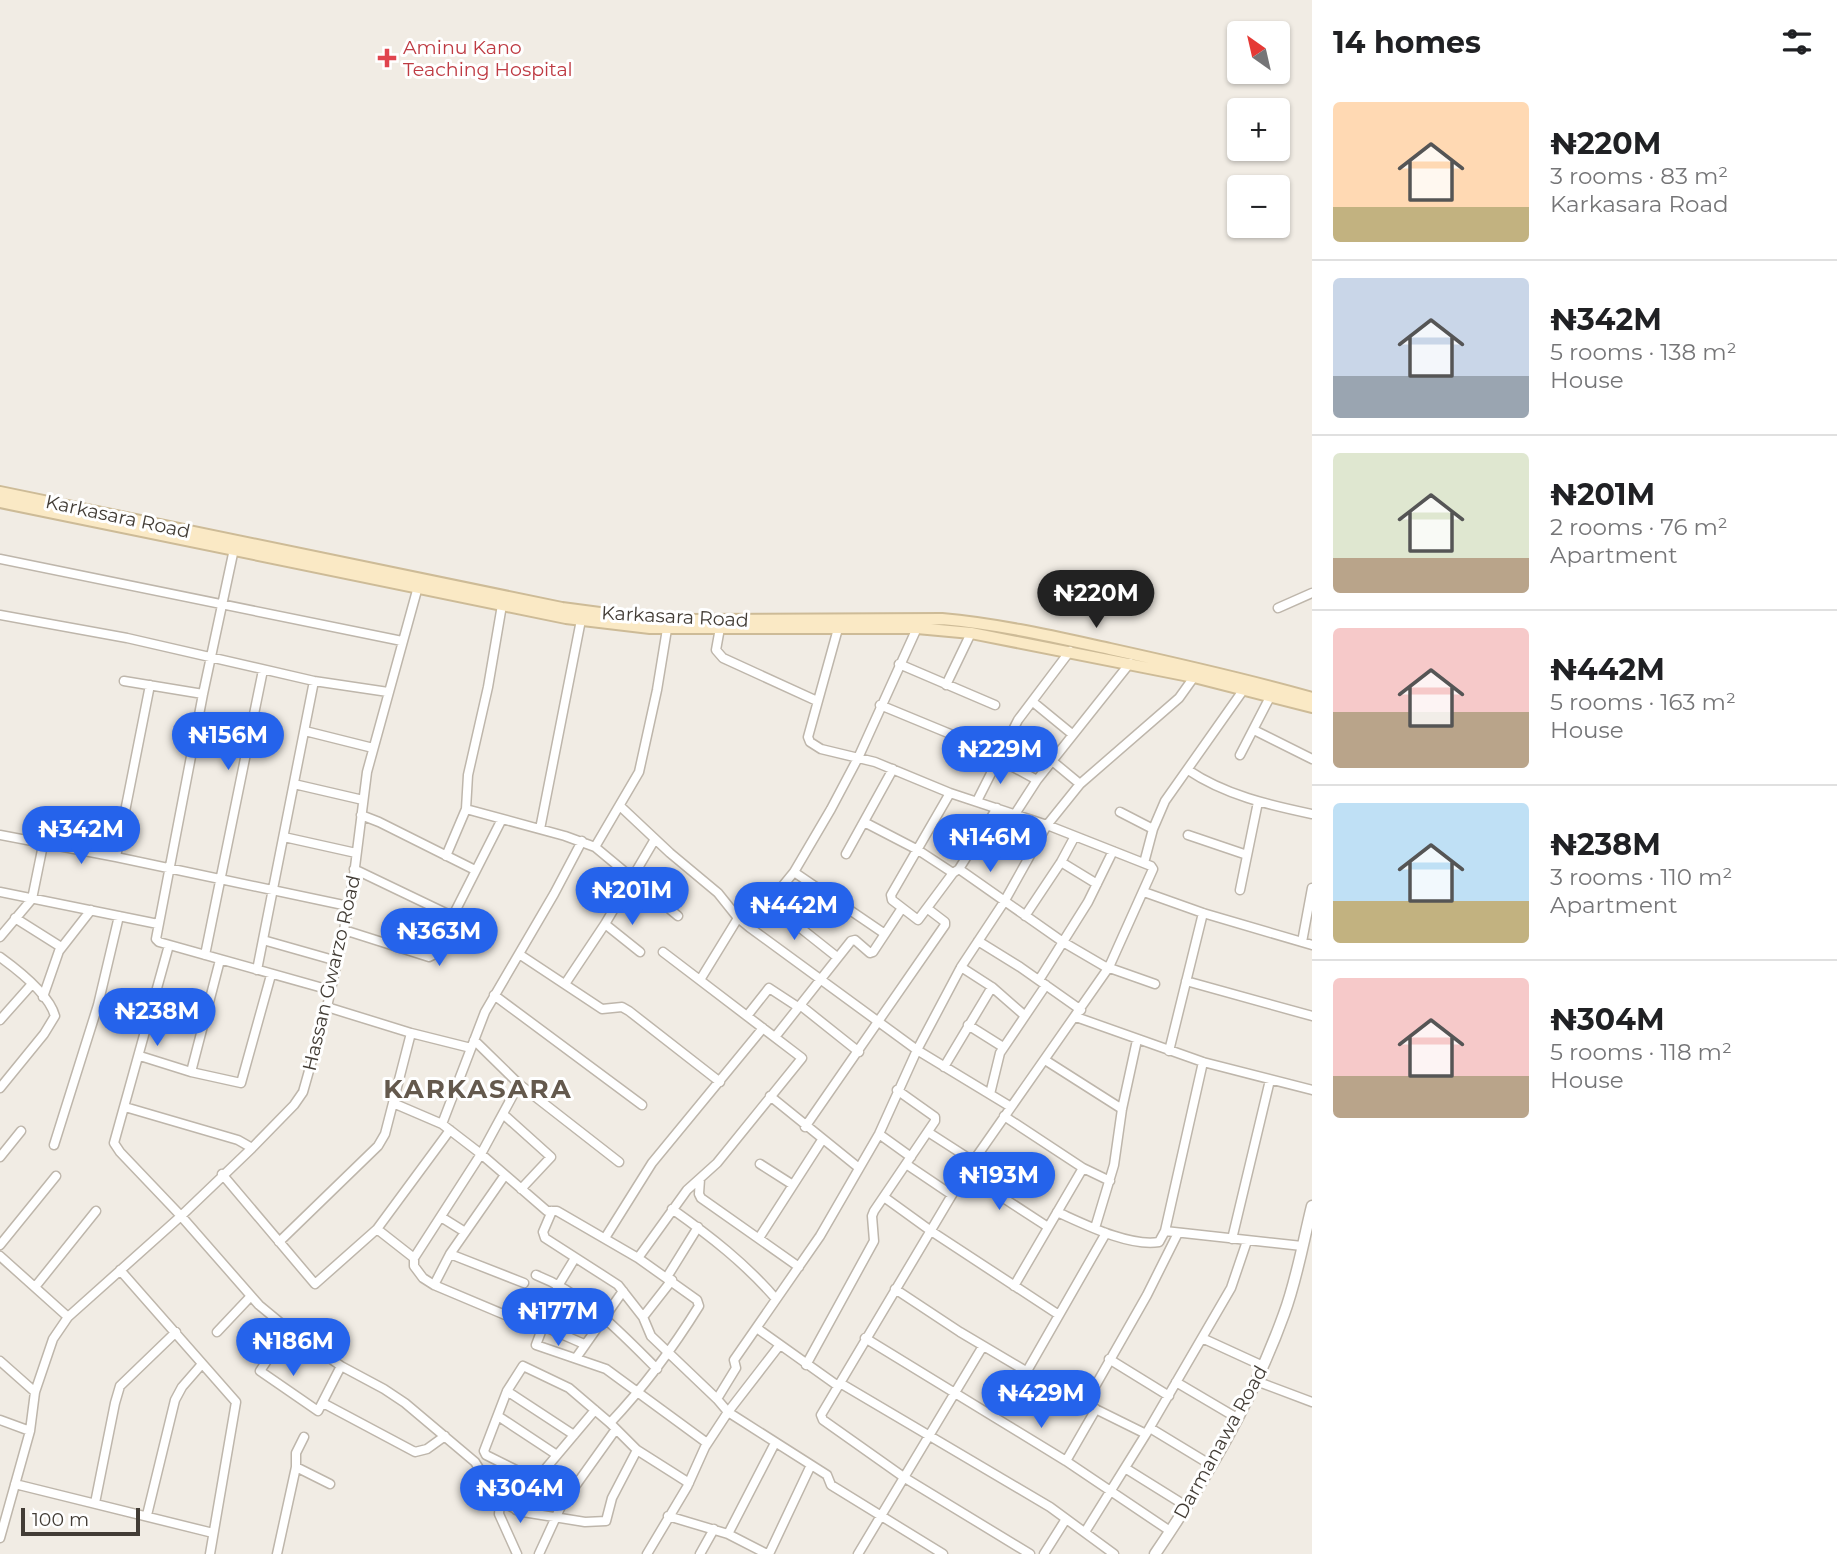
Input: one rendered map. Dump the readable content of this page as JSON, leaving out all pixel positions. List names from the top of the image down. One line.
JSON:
{"streets":{"main road":["Karkasara Road"],"street":["Hassan Gwarzo Road","Darmanawa Road"]},"crossings":[["Karkasara Road","Hassan Gwarzo Road"]],"districts":["KARKASARA"],"places":{"health":["Aminu Kano Teaching Hospital"]},"scale_bar":"100 m","north":"top left","page":{"heading":"14 homes","map_buttons":["+","−"],"list":[{"name":"₦220M","note":"3 rooms · 83 m² · Karkasara Road"},{"name":"₦342M","note":"5 rooms · 138 m² · House"},{"name":"₦201M","note":"2 rooms · 76 m² · Apartment"},{"name":"₦442M","note":"5 rooms · 163 m² · House"},{"name":"₦238M","note":"3 rooms · 110 m² · Apartment"},{"name":"₦304M","note":"5 rooms · 118 m² · House"}],"price":["₦220M","₦156M","₦229M","₦342M","₦146M","₦201M","₦442M","₦363M","₦238M","₦193M","₦177M","₦186M","₦429M","₦304M"],"scale":"100 m"}}
